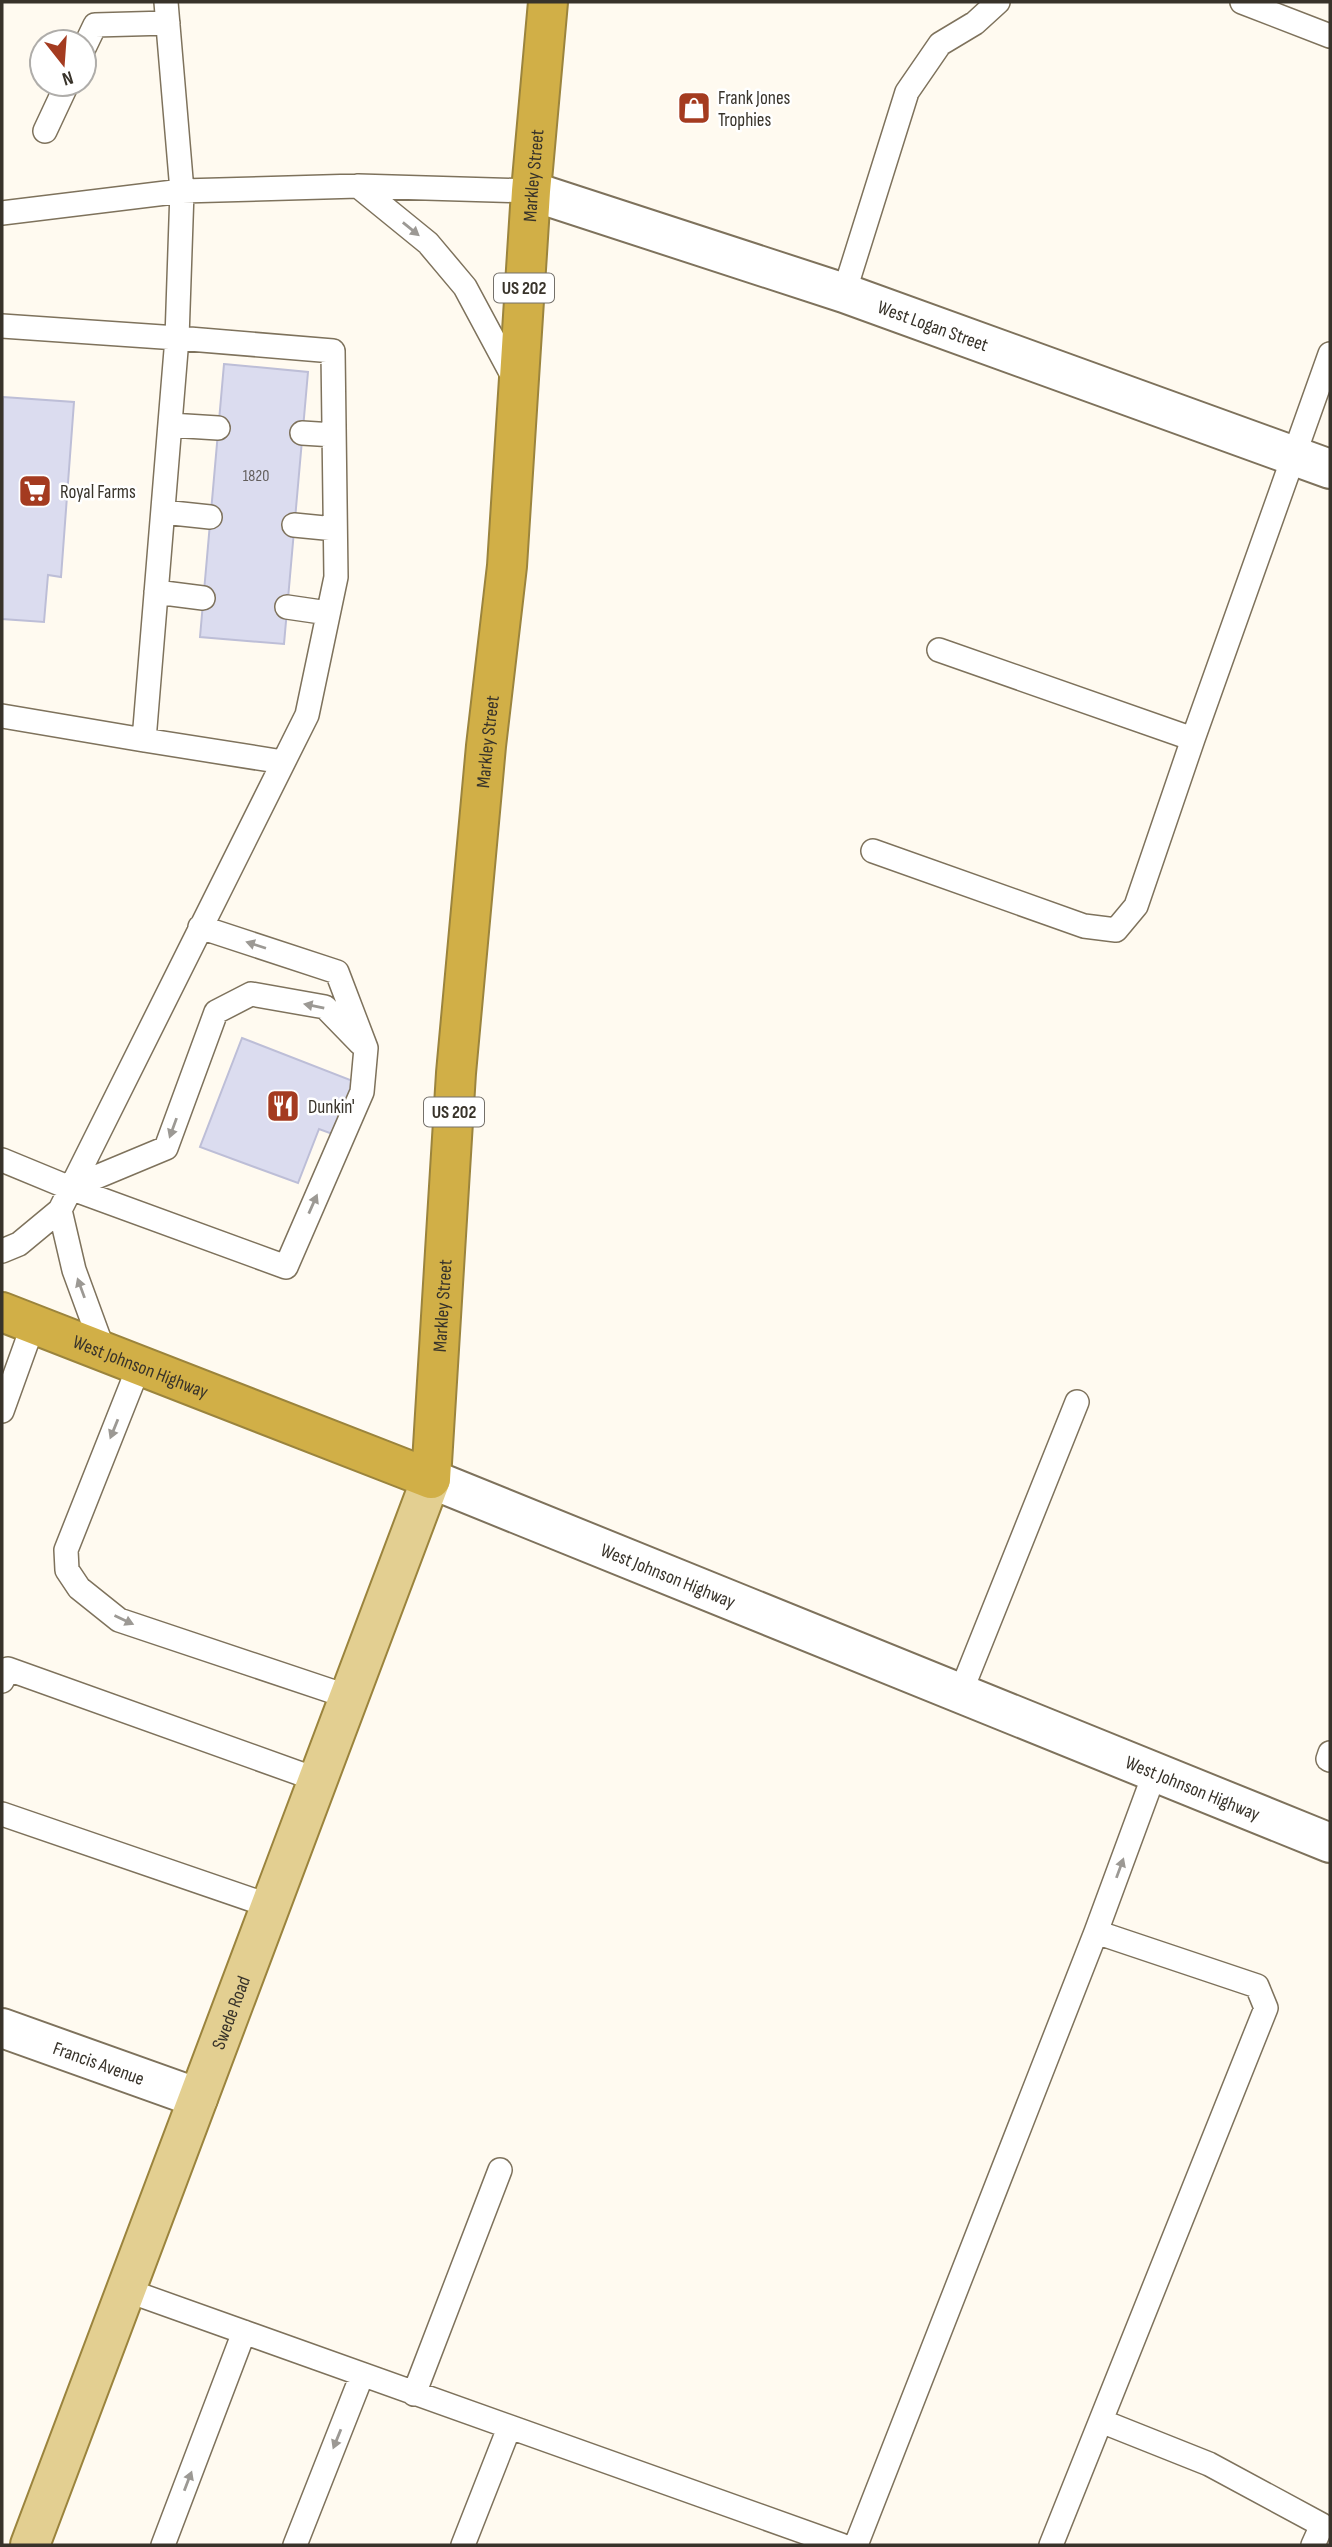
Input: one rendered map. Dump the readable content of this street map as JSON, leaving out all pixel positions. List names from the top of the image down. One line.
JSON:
{"streets":{"highway":["Markley Street","US 202","West Johnson Highway"],"main road":["Swede Road"],"street":["West Logan Street","Francis Avenue"]},"crossings":[["Markley Street","West Logan Street"],["Markley Street","West Johnson Highway"],["Markley Street","Swede Road"],["West Johnson Highway","Swede Road"],["Swede Road","Francis Avenue"]],"places":{"shop":["Frank Jones Trophies"],"supermarket":["Royal Farms"],"restaurant":["Dunkin'"]},"house_numbers":["1820"],"north":"bottom"}
